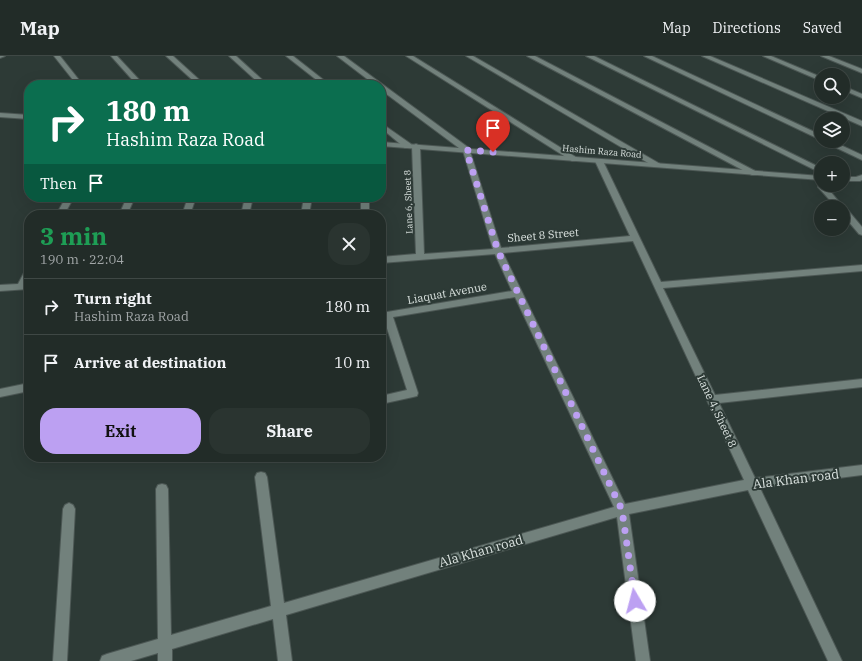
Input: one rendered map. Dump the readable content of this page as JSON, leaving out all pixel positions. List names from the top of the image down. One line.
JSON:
{"streets":{"street":["Hashim Raza Road","Lane 6, Sheet 8","Sheet 8 Street","Liaquat Avenue","Lane 4, Sheet 8","Ala Khan road"]},"crossings":[["Hashim Raza Road","Lane 6, Sheet 8"],["Hashim Raza Road","Lane 4, Sheet 8"],["Lane 6, Sheet 8","Sheet 8 Street"],["Sheet 8 Street","Lane 4, Sheet 8"],["Lane 4, Sheet 8","Ala Khan road"]],"page":{"header":"Map","nav":["Map","Directions","Saved"],"map_buttons":["+","−"],"turn":["180 m","Hashim Raza Road"],"then":"Then","heading":["3 min","190 m · 22:04"],"list":[{"name":"Turn right","note":"Hashim Raza Road","value":"180 m"},{"name":"Arrive at destination","value":"10 m"}],"buttons":["Exit","Share"]}}
